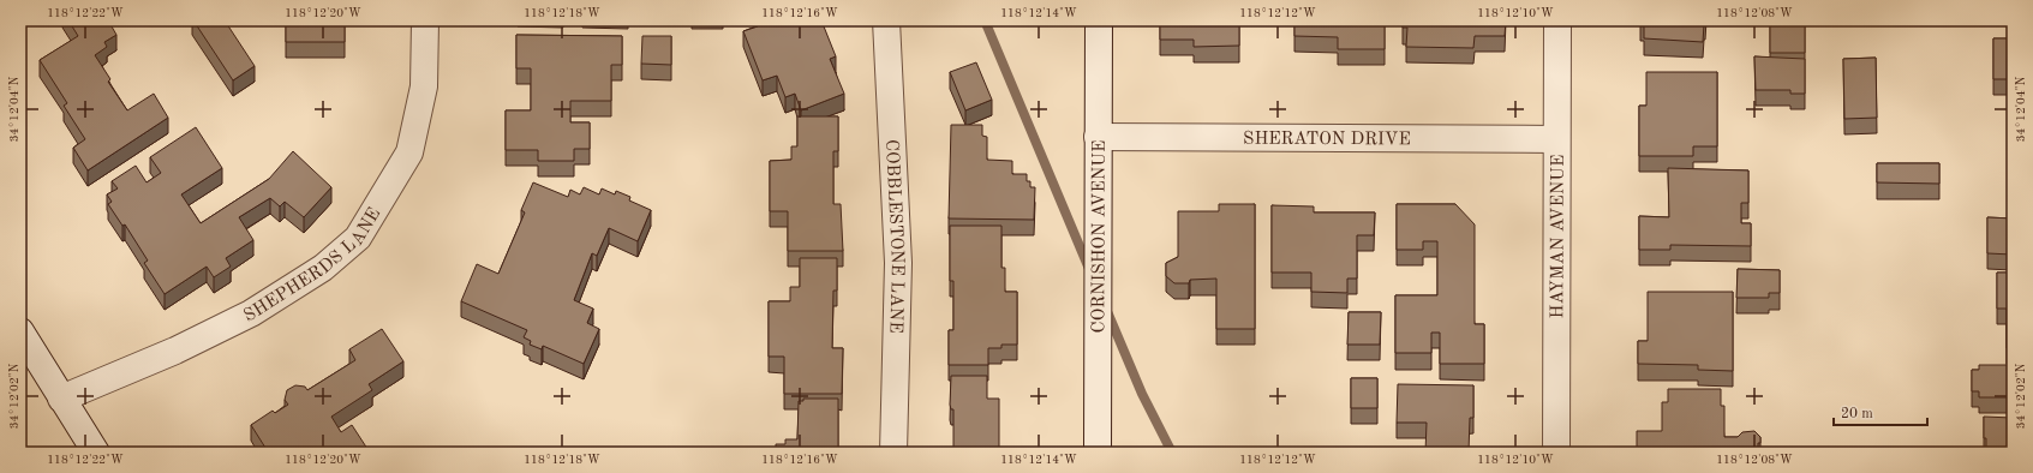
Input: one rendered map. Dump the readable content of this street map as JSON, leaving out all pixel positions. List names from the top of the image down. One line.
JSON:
{"streets":{"street":["SHERATON DRIVE","COBBLESTONE LANE","CORNISHON AVENUE","HAYMAN AVENUE","SHEPHERDS LANE"]},"crossings":[["SHERATON DRIVE","CORNISHON AVENUE"],["SHERATON DRIVE","HAYMAN AVENUE"]],"scale_bar":"20 m","coordinates":["118°12'22\"W","118°12'20\"W","118°12'18\"W","118°12'16\"W","118°12'14\"W","118°12'12\"W","118°12'10\"W","118°12'08\"W","34°12'04\"N","34°12'02\"N"]}
